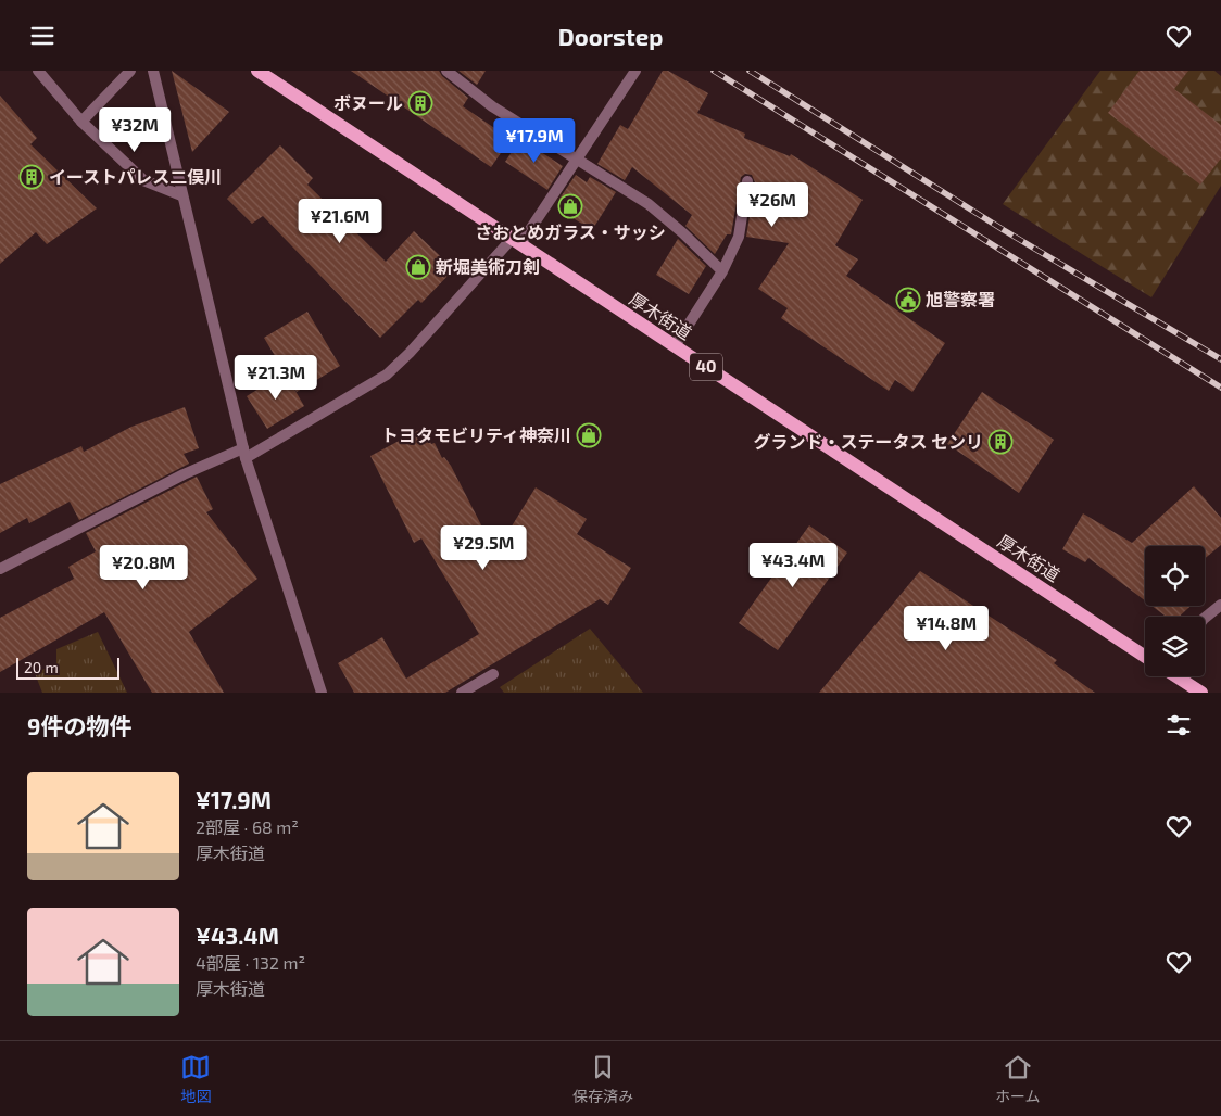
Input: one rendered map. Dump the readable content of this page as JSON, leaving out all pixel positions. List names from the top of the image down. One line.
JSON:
{"streets":{"main road":["厚木街道","40"]},"places":{"building":["ボヌール","イーストパレス二俣川","グランド・ステータス センリ"],"shop":["さおとめガラス・サッシ","新堀美術刀剣","トヨタモビリティ神奈川"],"public building":["旭警察署"]},"scale_bar":"20 m","page":{"header":"Doorstep","price":["¥32M","¥17.9M","¥26M","¥21.6M","¥21.3M","¥29.5M","¥43.4M","¥20.8M","¥14.8M"],"scale":"20 m","heading":"9件の物件","list":[{"name":"¥17.9M","note":"2部屋 · 68 m² · 厚木街道"},{"name":"¥43.4M","note":"4部屋 · 132 m² · 厚木街道"}],"tabs":["地図","保存済み","ホーム"]}}
